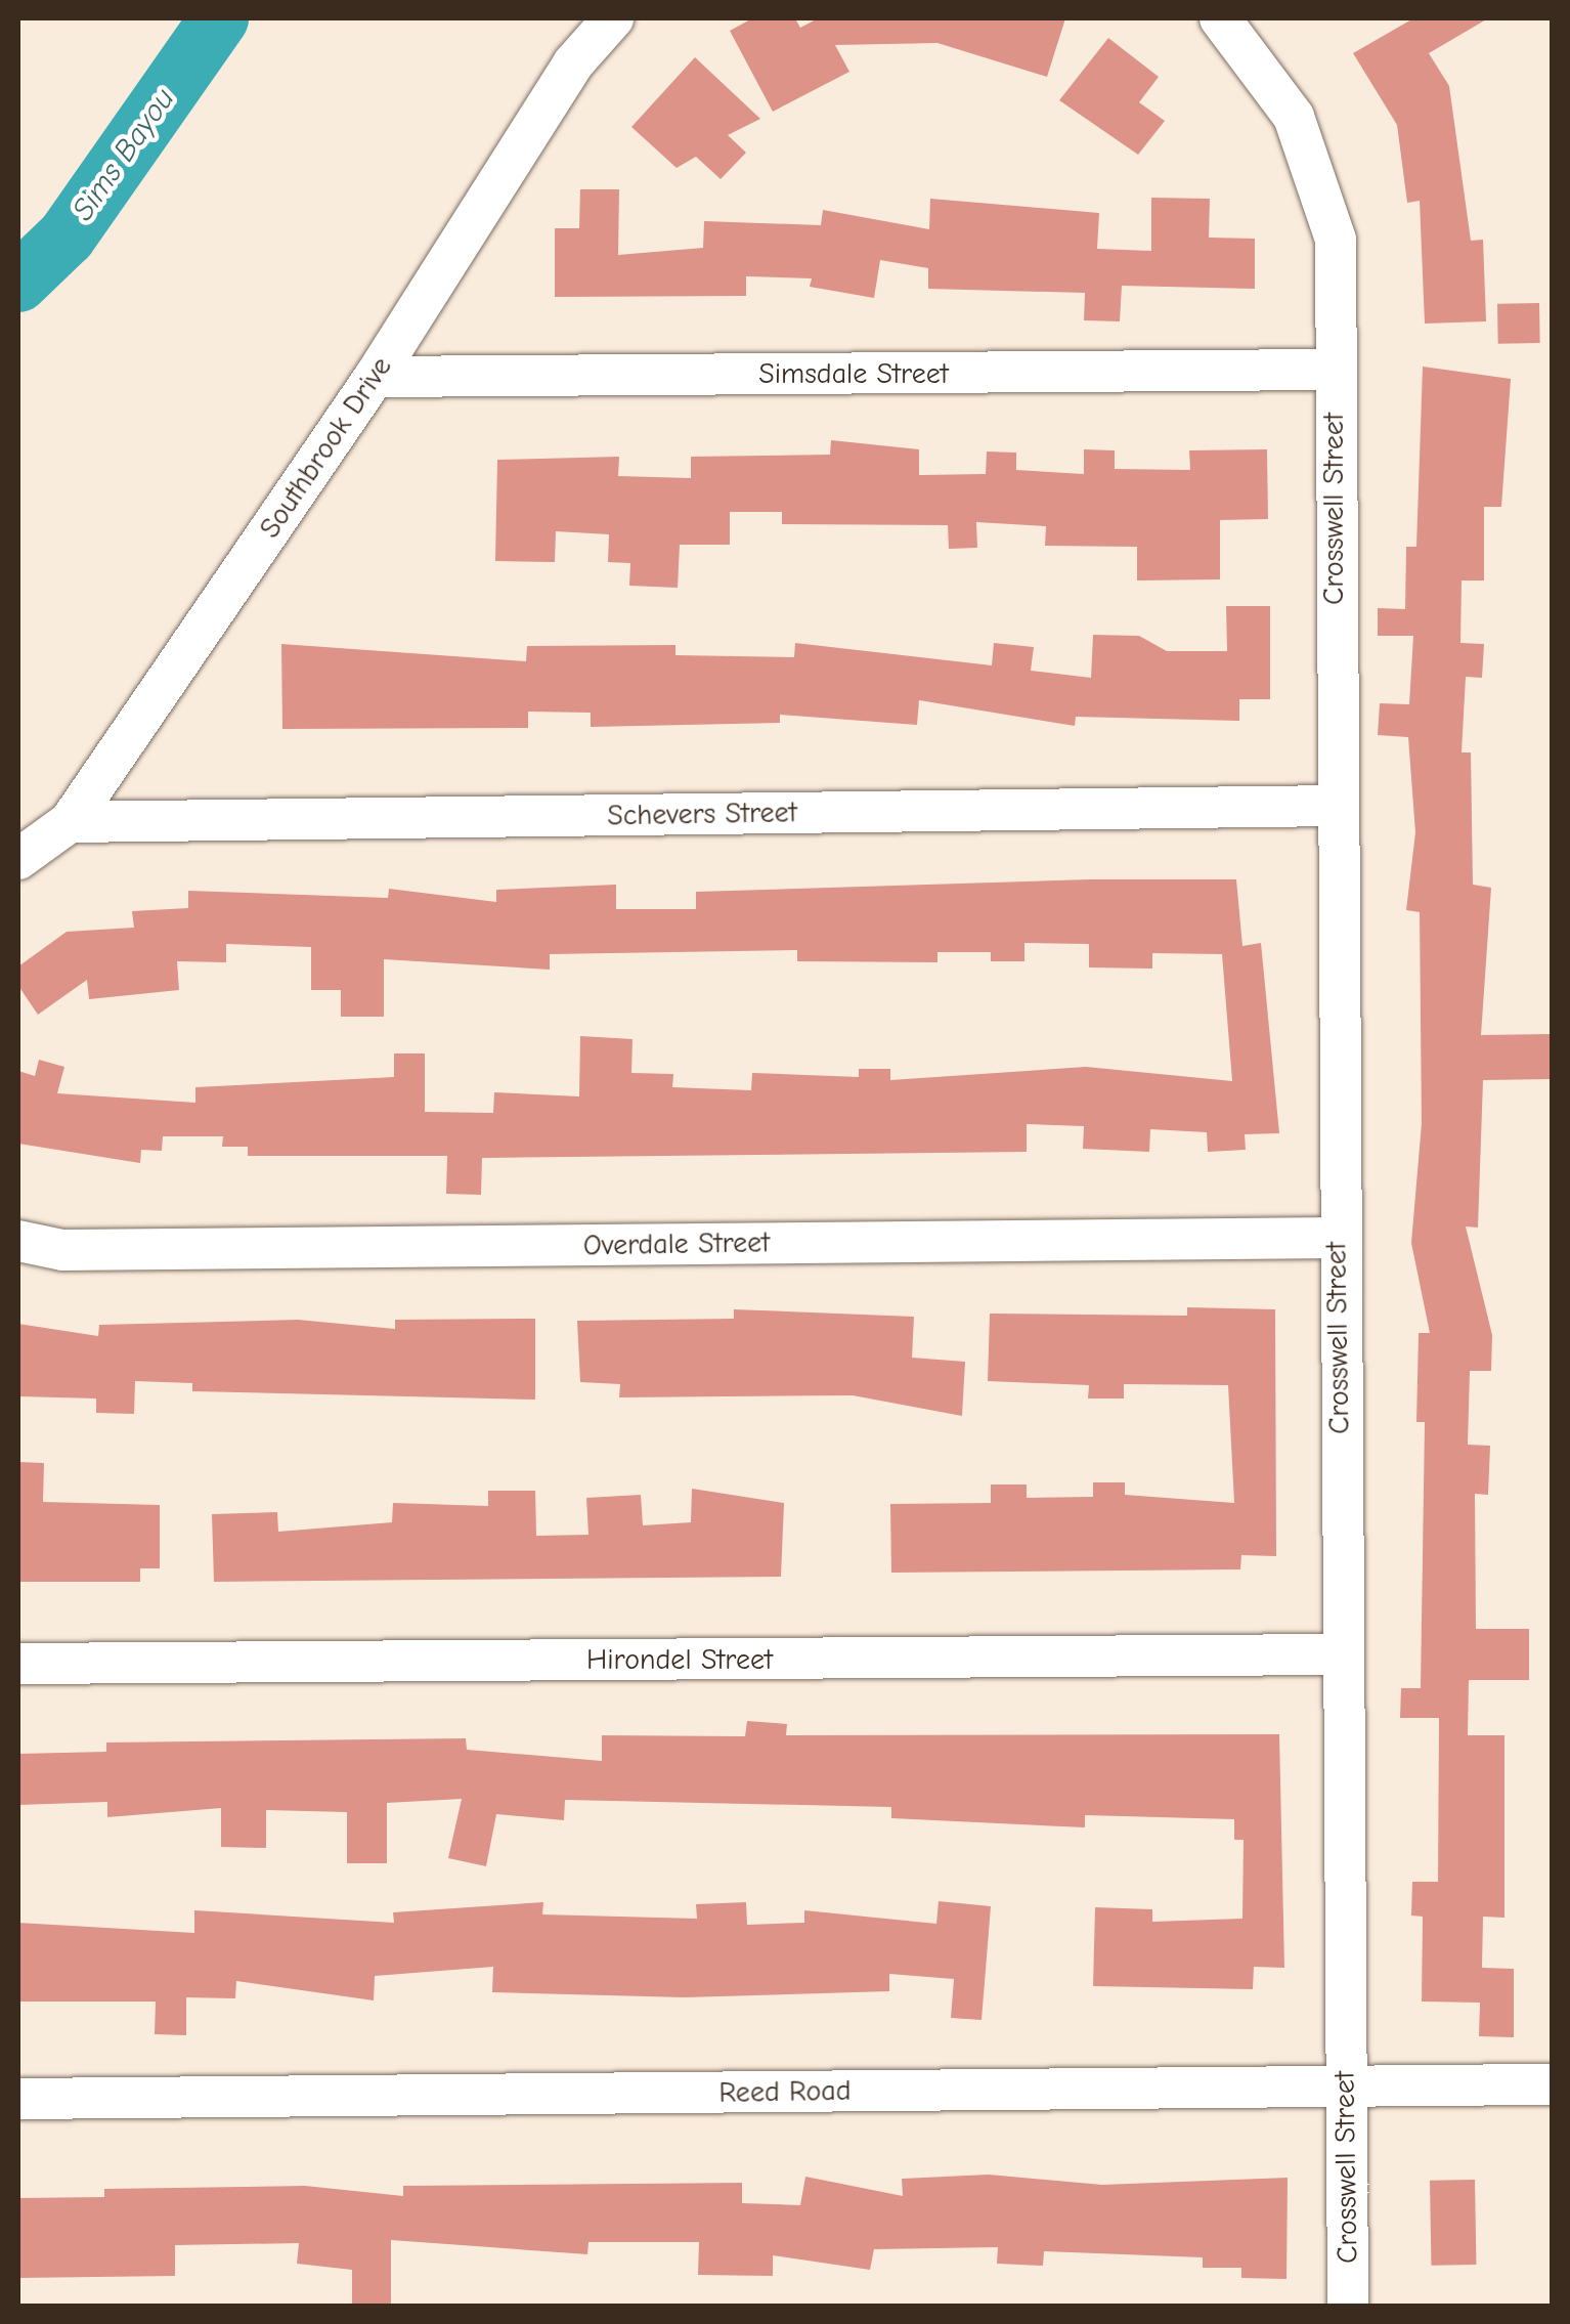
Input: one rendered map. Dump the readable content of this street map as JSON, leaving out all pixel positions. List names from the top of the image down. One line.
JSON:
{"streets":{"street":["Simsdale Street","Southbrook Drive","Crosswell Street","Schevers Street","Overdale Street","Hirondel Street","Reed Road"]},"crossings":[["Simsdale Street","Southbrook Drive"],["Simsdale Street","Crosswell Street"],["Southbrook Drive","Schevers Street"],["Crosswell Street","Schevers Street"],["Crosswell Street","Overdale Street"],["Crosswell Street","Hirondel Street"],["Crosswell Street","Reed Road"]],"water":["Sims Bayou"]}
